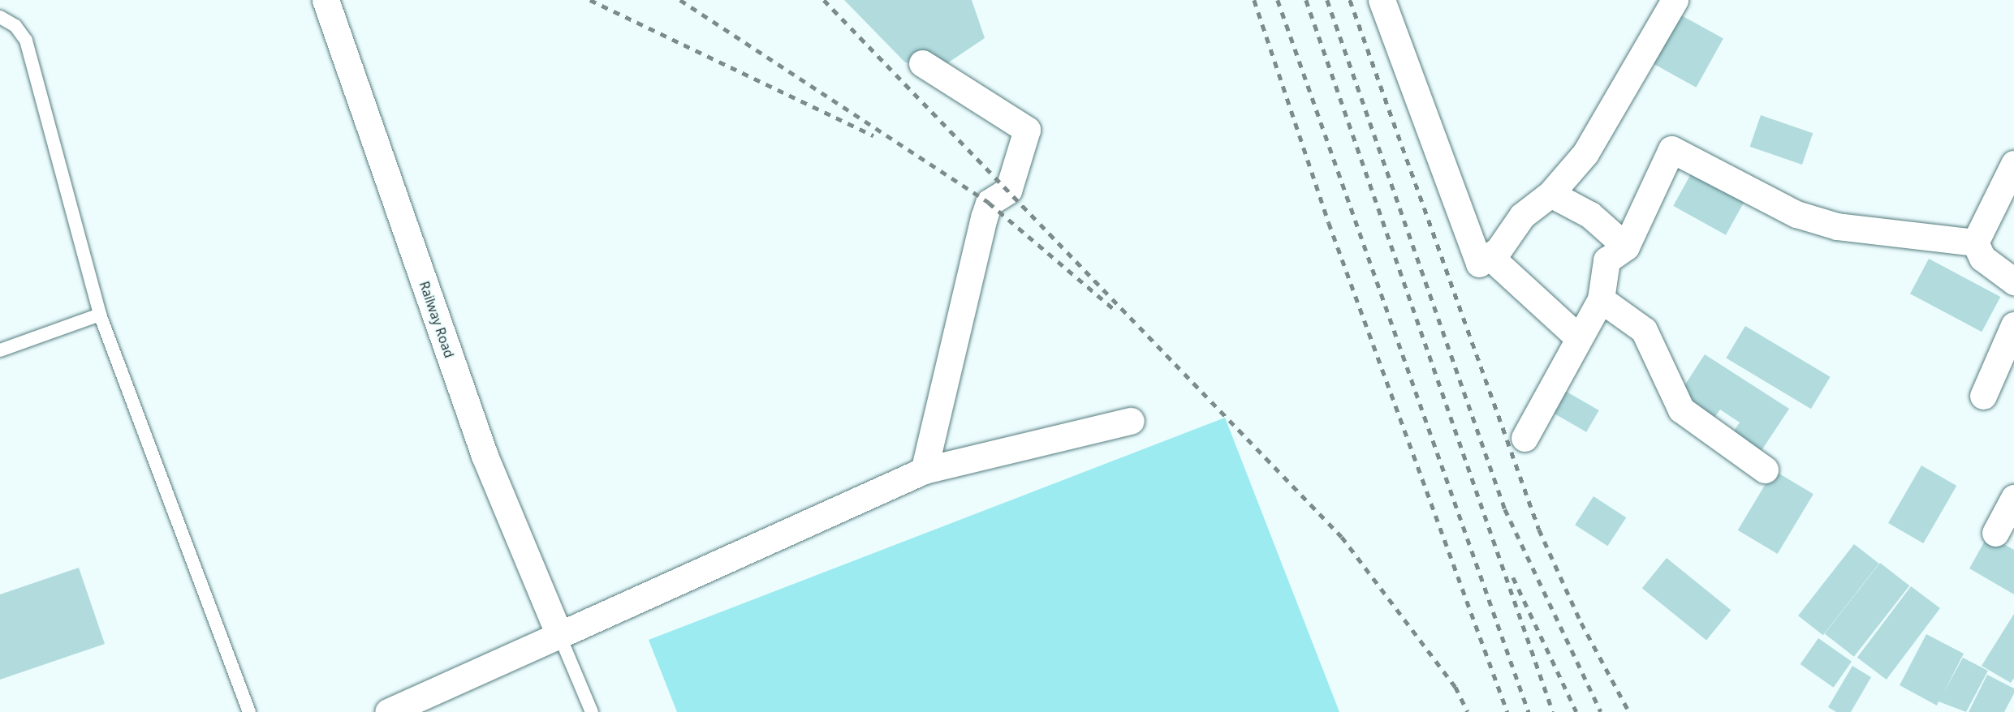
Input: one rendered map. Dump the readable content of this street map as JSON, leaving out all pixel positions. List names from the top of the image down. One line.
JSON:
{"streets":{"street":["Railway Road"]}}
